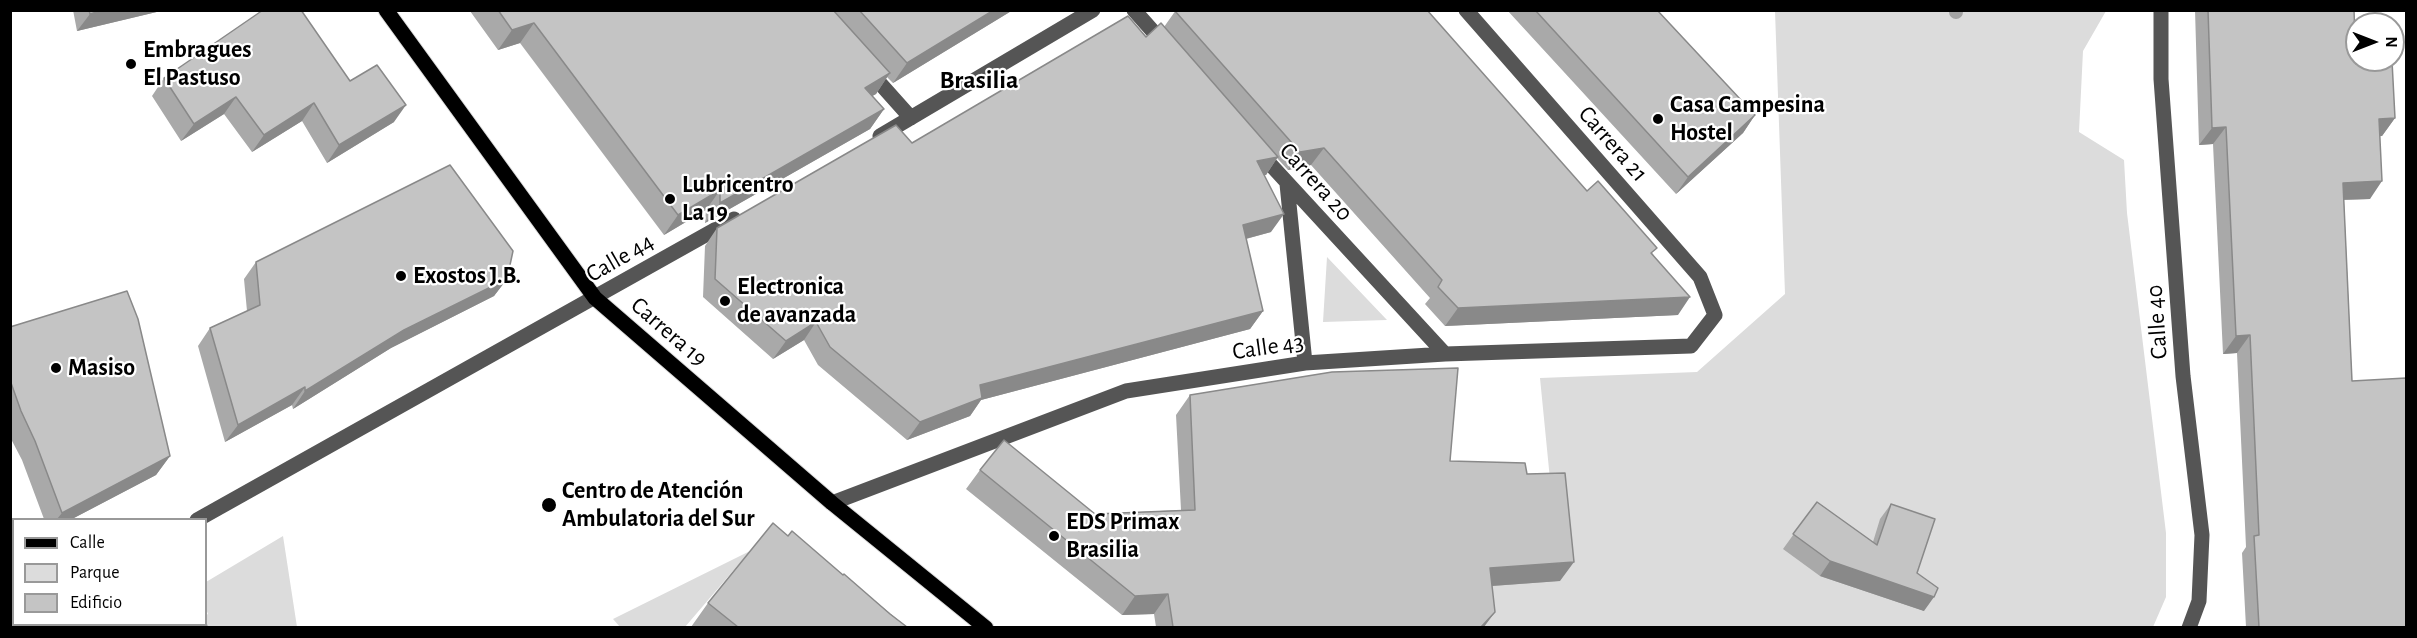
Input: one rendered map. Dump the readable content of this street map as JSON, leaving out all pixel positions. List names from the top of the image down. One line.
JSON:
{"streets":{"main road":["Carrera 19"],"street":["Carrera 21","Carrera 20","Calle 44","Calle 40","Calle 43"]},"crossings":[["Carrera 21","Calle 43"],["Carrera 20","Calle 43"],["Calle 44","Carrera 19"],["Carrera 19","Calle 43"]],"districts":["Brasilia"],"places":["Embragues El Pastuso","Casa Campesina Hostel","Lubricentro La 19","Exostos J.B.","Electronica de avanzada","Masiso","Centro de Atención Ambulatoria del Sur","EDS Primax Brasilia"],"legend":["Calle","Parque","Edificio"],"north":"right"}
